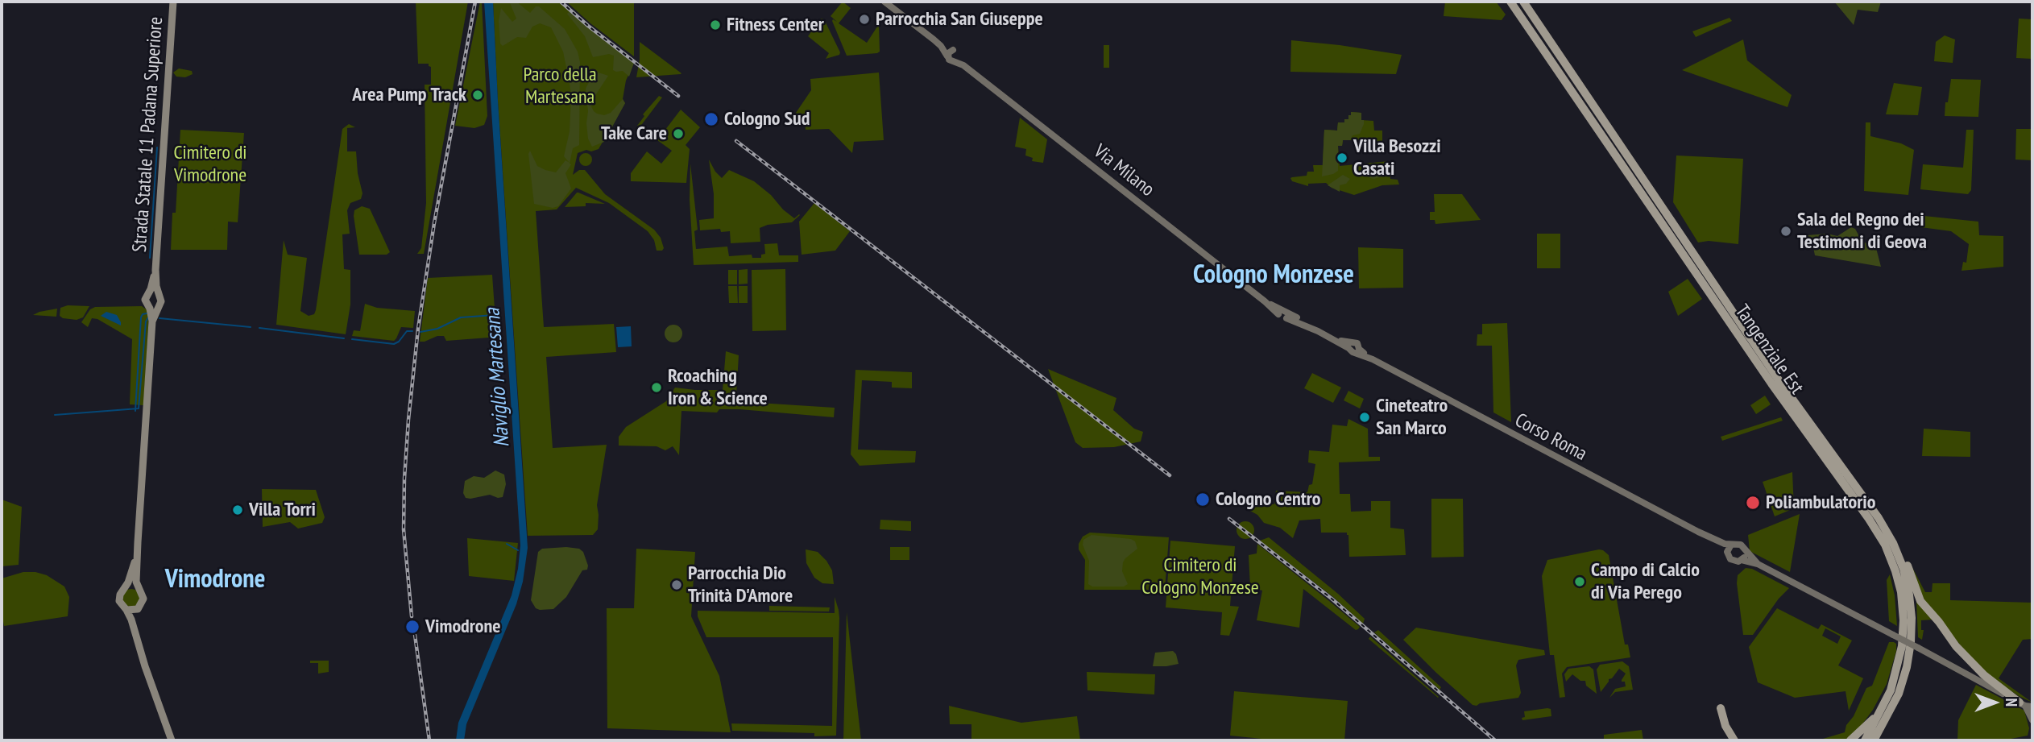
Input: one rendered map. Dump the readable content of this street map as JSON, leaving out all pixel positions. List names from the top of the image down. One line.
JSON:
{"streets":{"highway":["Tangenziale Est"],"main road":["Strada Statale 11 Padana Superiore","Via Milano","Corso Roma"]},"crossings":[["Via Milano","Corso Roma"]],"districts":["Cologno Monzese","Vimodrone"],"water":["Naviglio Martesana"],"parks":["Parco della Martesana","Cimitero di Vimodrone","Cimitero di Cologno Monzese"],"places":["Parrocchia San Giuseppe","Fitness Center","Area Pump Track","Cologno Sud","Take Care","Villa Besozzi Casati","Sala del Regno dei Testimoni di Geova","Rcoaching Iron & Science","Cineteatro San Marco","Cologno Centro","Poliambulatorio","Villa Torri","Campo di Calcio di Via Perego","Parrocchia Dio Trinità D'Amore","Vimodrone"],"north":"right"}
